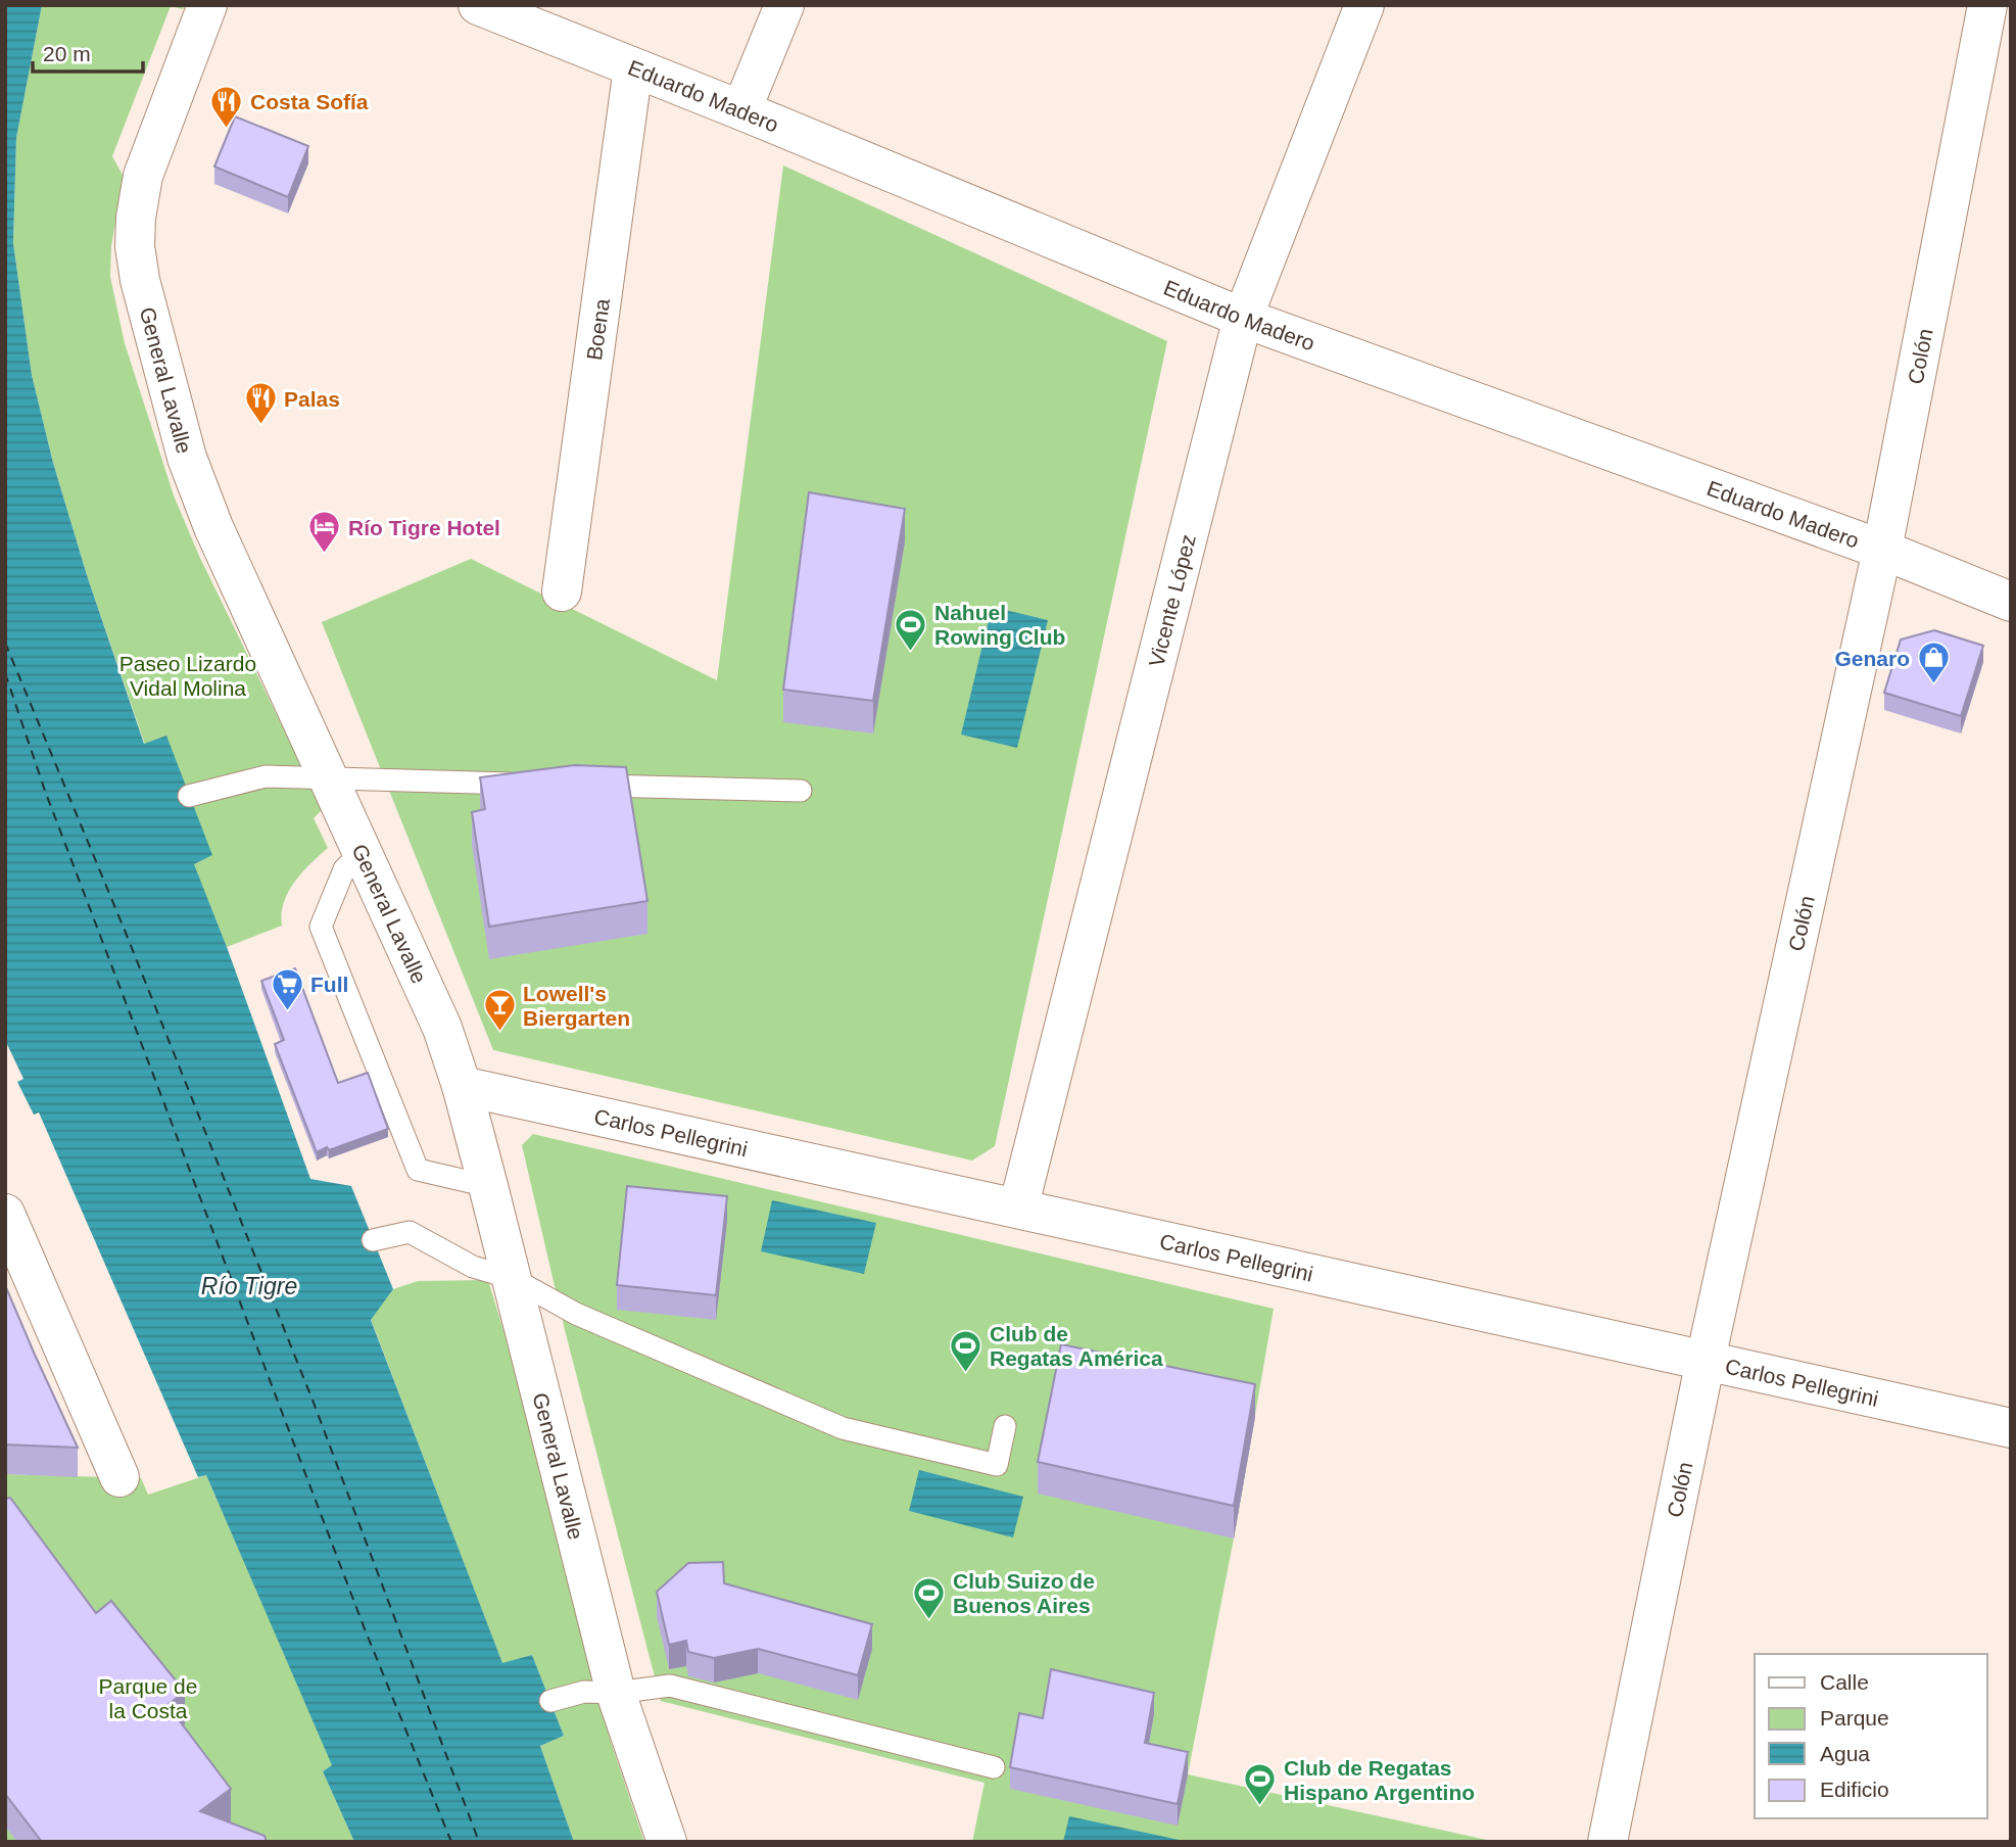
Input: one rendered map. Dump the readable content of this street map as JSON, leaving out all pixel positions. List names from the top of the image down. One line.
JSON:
{"streets":{"street":["Eduardo Madero","Boena","Colón","General Lavalle","Vicente López","Carlos Pellegrini"]},"crossings":[["Eduardo Madero","Boena"],["Eduardo Madero","Colón"],["Eduardo Madero","Vicente López"],["Colón","Carlos Pellegrini"],["General Lavalle","Carlos Pellegrini"],["Vicente López","Carlos Pellegrini"]],"water":["Río Tigre"],"parks":["Paseo Lizardo Vidal Molina","Parque de la Costa"],"places":{"restaurant":["Costa Sofía","Palas"],"hotel":["Río Tigre Hotel"],"sports":["Nahuel Rowing Club","Club de Regatas América","Club Suizo de Buenos Aires","Club de Regatas Hispano Argentino"],"shop":["Genaro"],"supermarket":["Full"],"bar":["Lowell's Biergarten"]},"legend":["Calle","Parque","Agua","Edificio"],"scale_bar":"20 m"}
